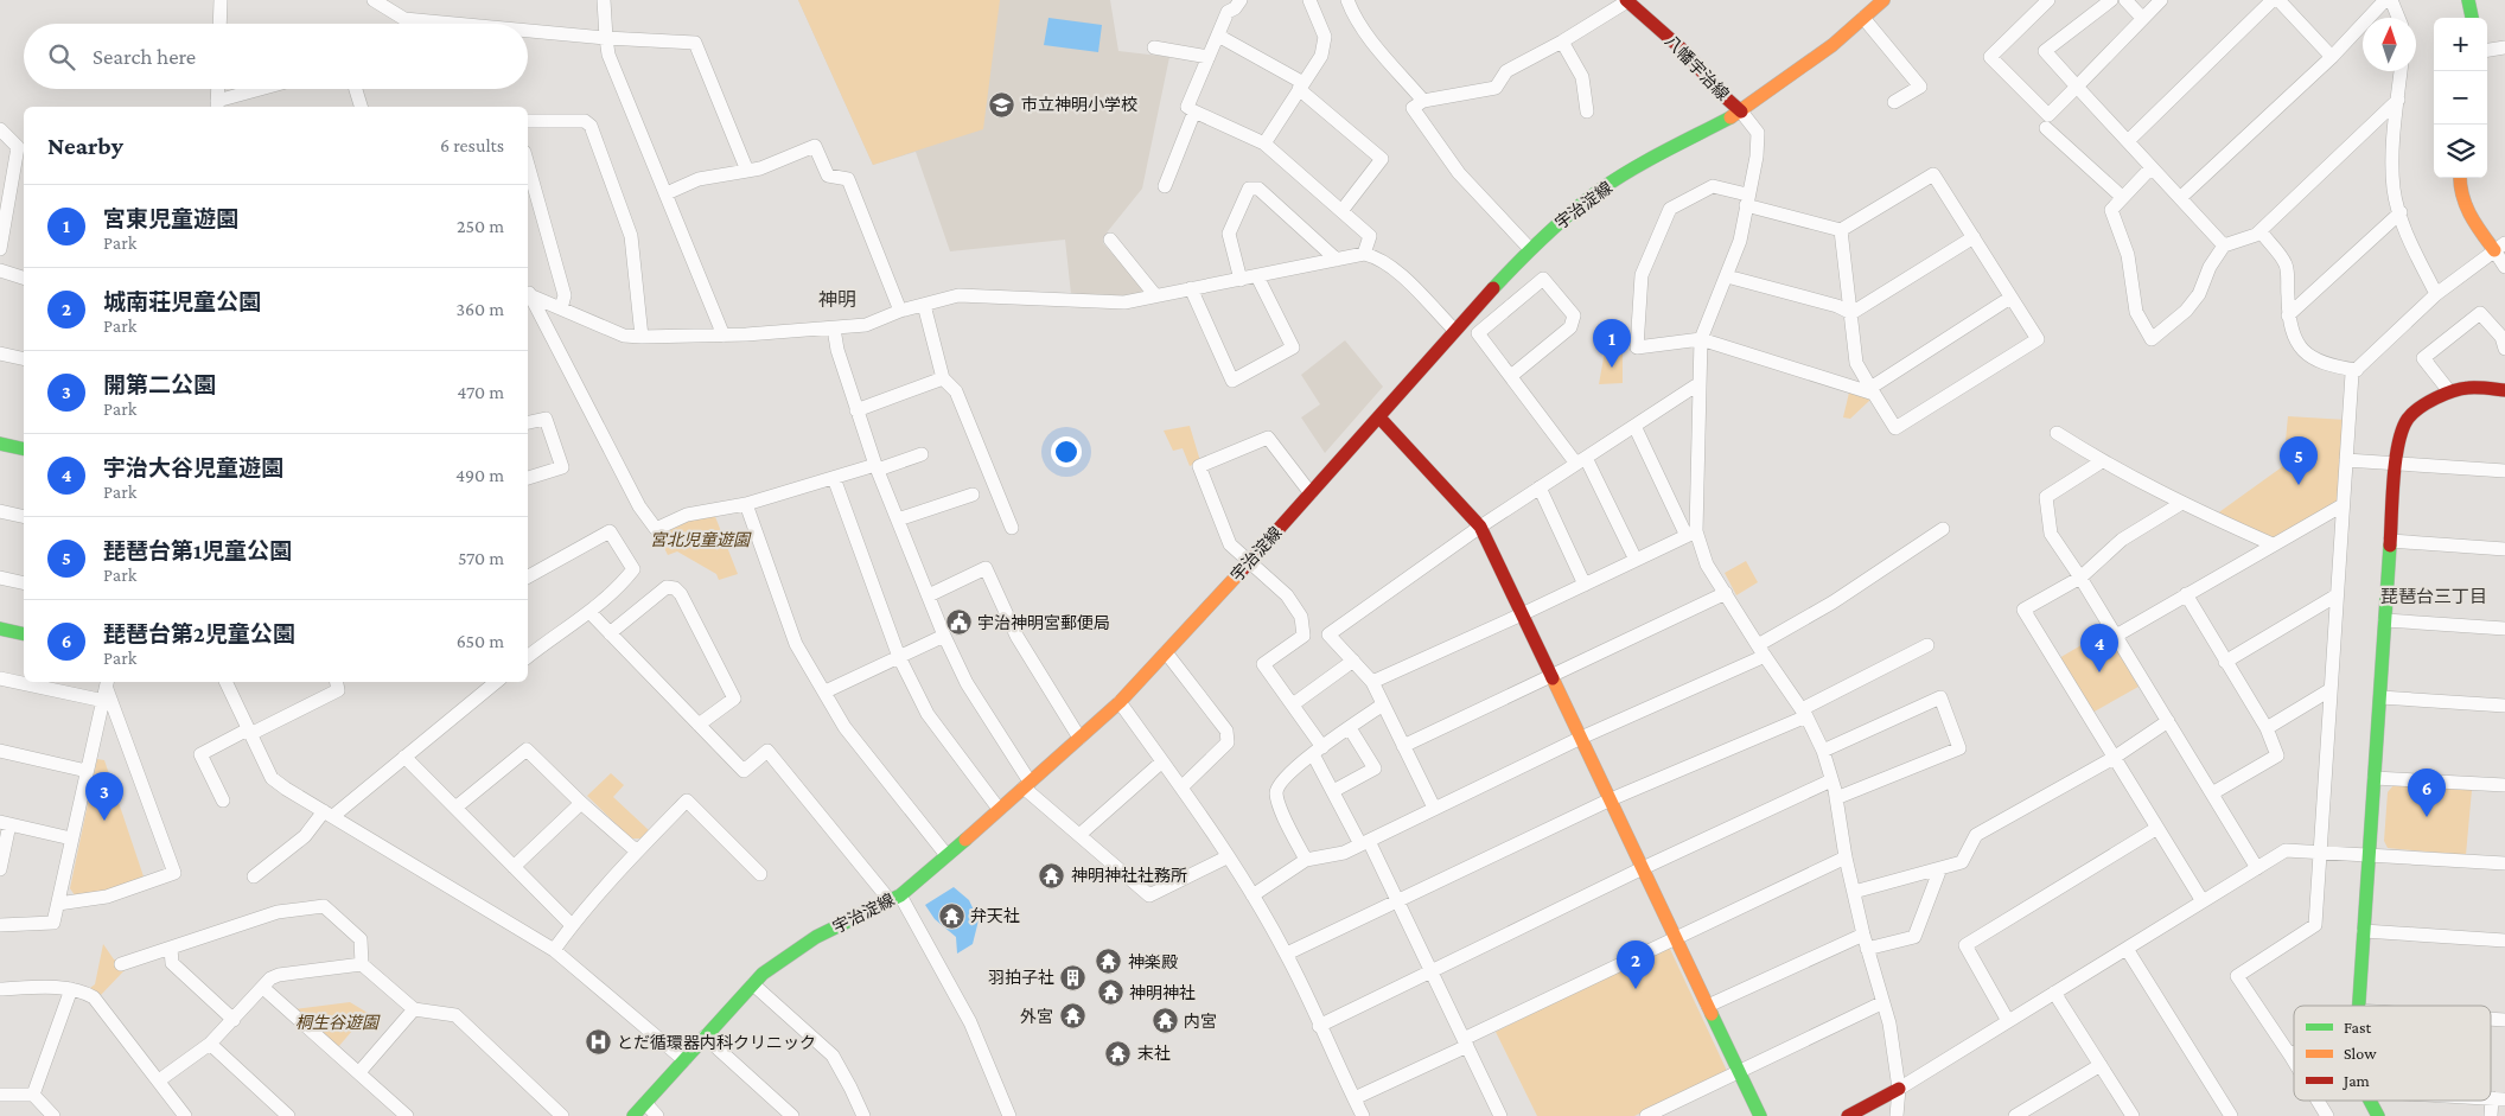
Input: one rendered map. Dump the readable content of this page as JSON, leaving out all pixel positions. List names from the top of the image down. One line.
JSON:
{"streets":{"street":["八幡宇治線","宇治淀線"]},"crossings":[["八幡宇治線","宇治淀線"]],"districts":["神明","琵琶台三丁目"],"parks":["宮北児童遊園","桐生谷遊園"],"places":{"school or university":["市立神明小学校"],"public building":["宇治神明宮郵便局"],"temple":["神明神社社務所","弁天社","神楽殿","神明神社","外宮","内宮","末社"],"building":["羽拍子社"],"hospital":["とだ循環器内科クリニック"]},"legend":["Fast","Slow","Jam"],"north":"top","page":{"map_buttons":["+","−"],"search":"Search here","heading":["Nearby","6 results"],"list":[{"mark":"1","name":"宮東児童遊園","note":"Park","value":"250 m"},{"mark":"2","name":"城南荘児童公園","note":"Park","value":"360 m"},{"mark":"3","name":"開第二公園","note":"Park","value":"470 m"},{"mark":"4","name":"宇治大谷児童遊園","note":"Park","value":"490 m"},{"mark":"5","name":"琵琶台第1児童公園","note":"Park","value":"570 m"},{"mark":"6","name":"琵琶台第2児童公園","note":"Park","value":"650 m"}],"pins":["1","5","4","6","3","2"]}}
